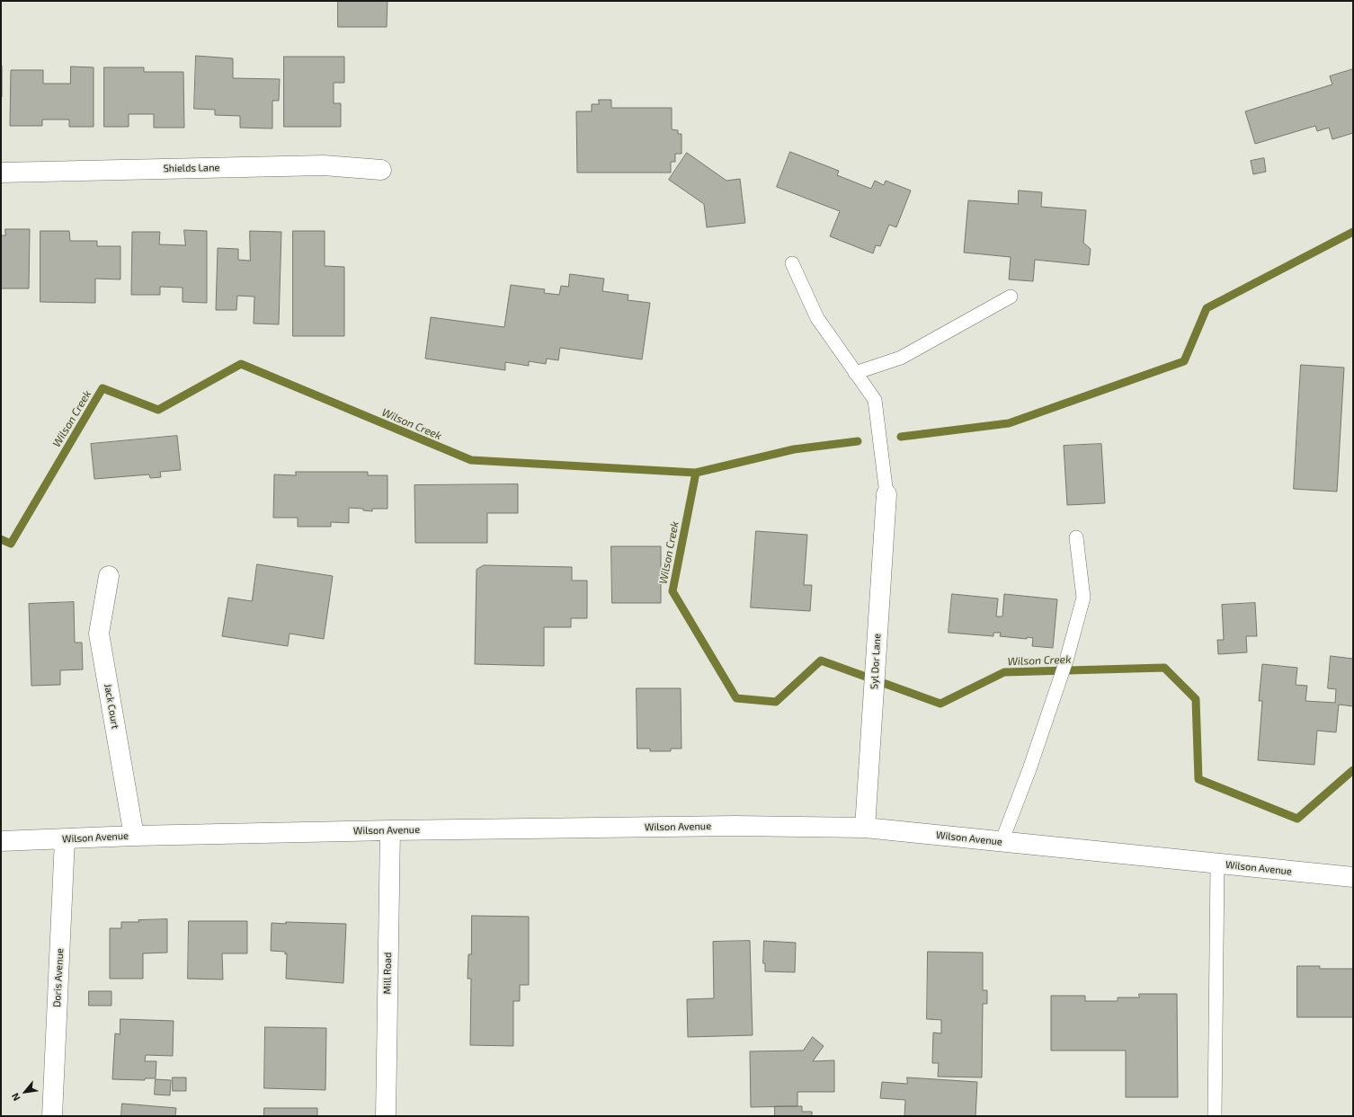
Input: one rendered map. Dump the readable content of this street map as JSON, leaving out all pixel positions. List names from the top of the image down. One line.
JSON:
{"streets":{"street":["Shields Lane","Syl Dor Lane","Jack Court","Wilson Avenue","Mill Road","Doris Avenue"]},"crossings":[["Syl Dor Lane","Wilson Avenue"],["Jack Court","Wilson Avenue"],["Wilson Avenue","Mill Road"],["Wilson Avenue","Doris Avenue"]],"water":["Wilson Creek"],"north":"bottom left"}
